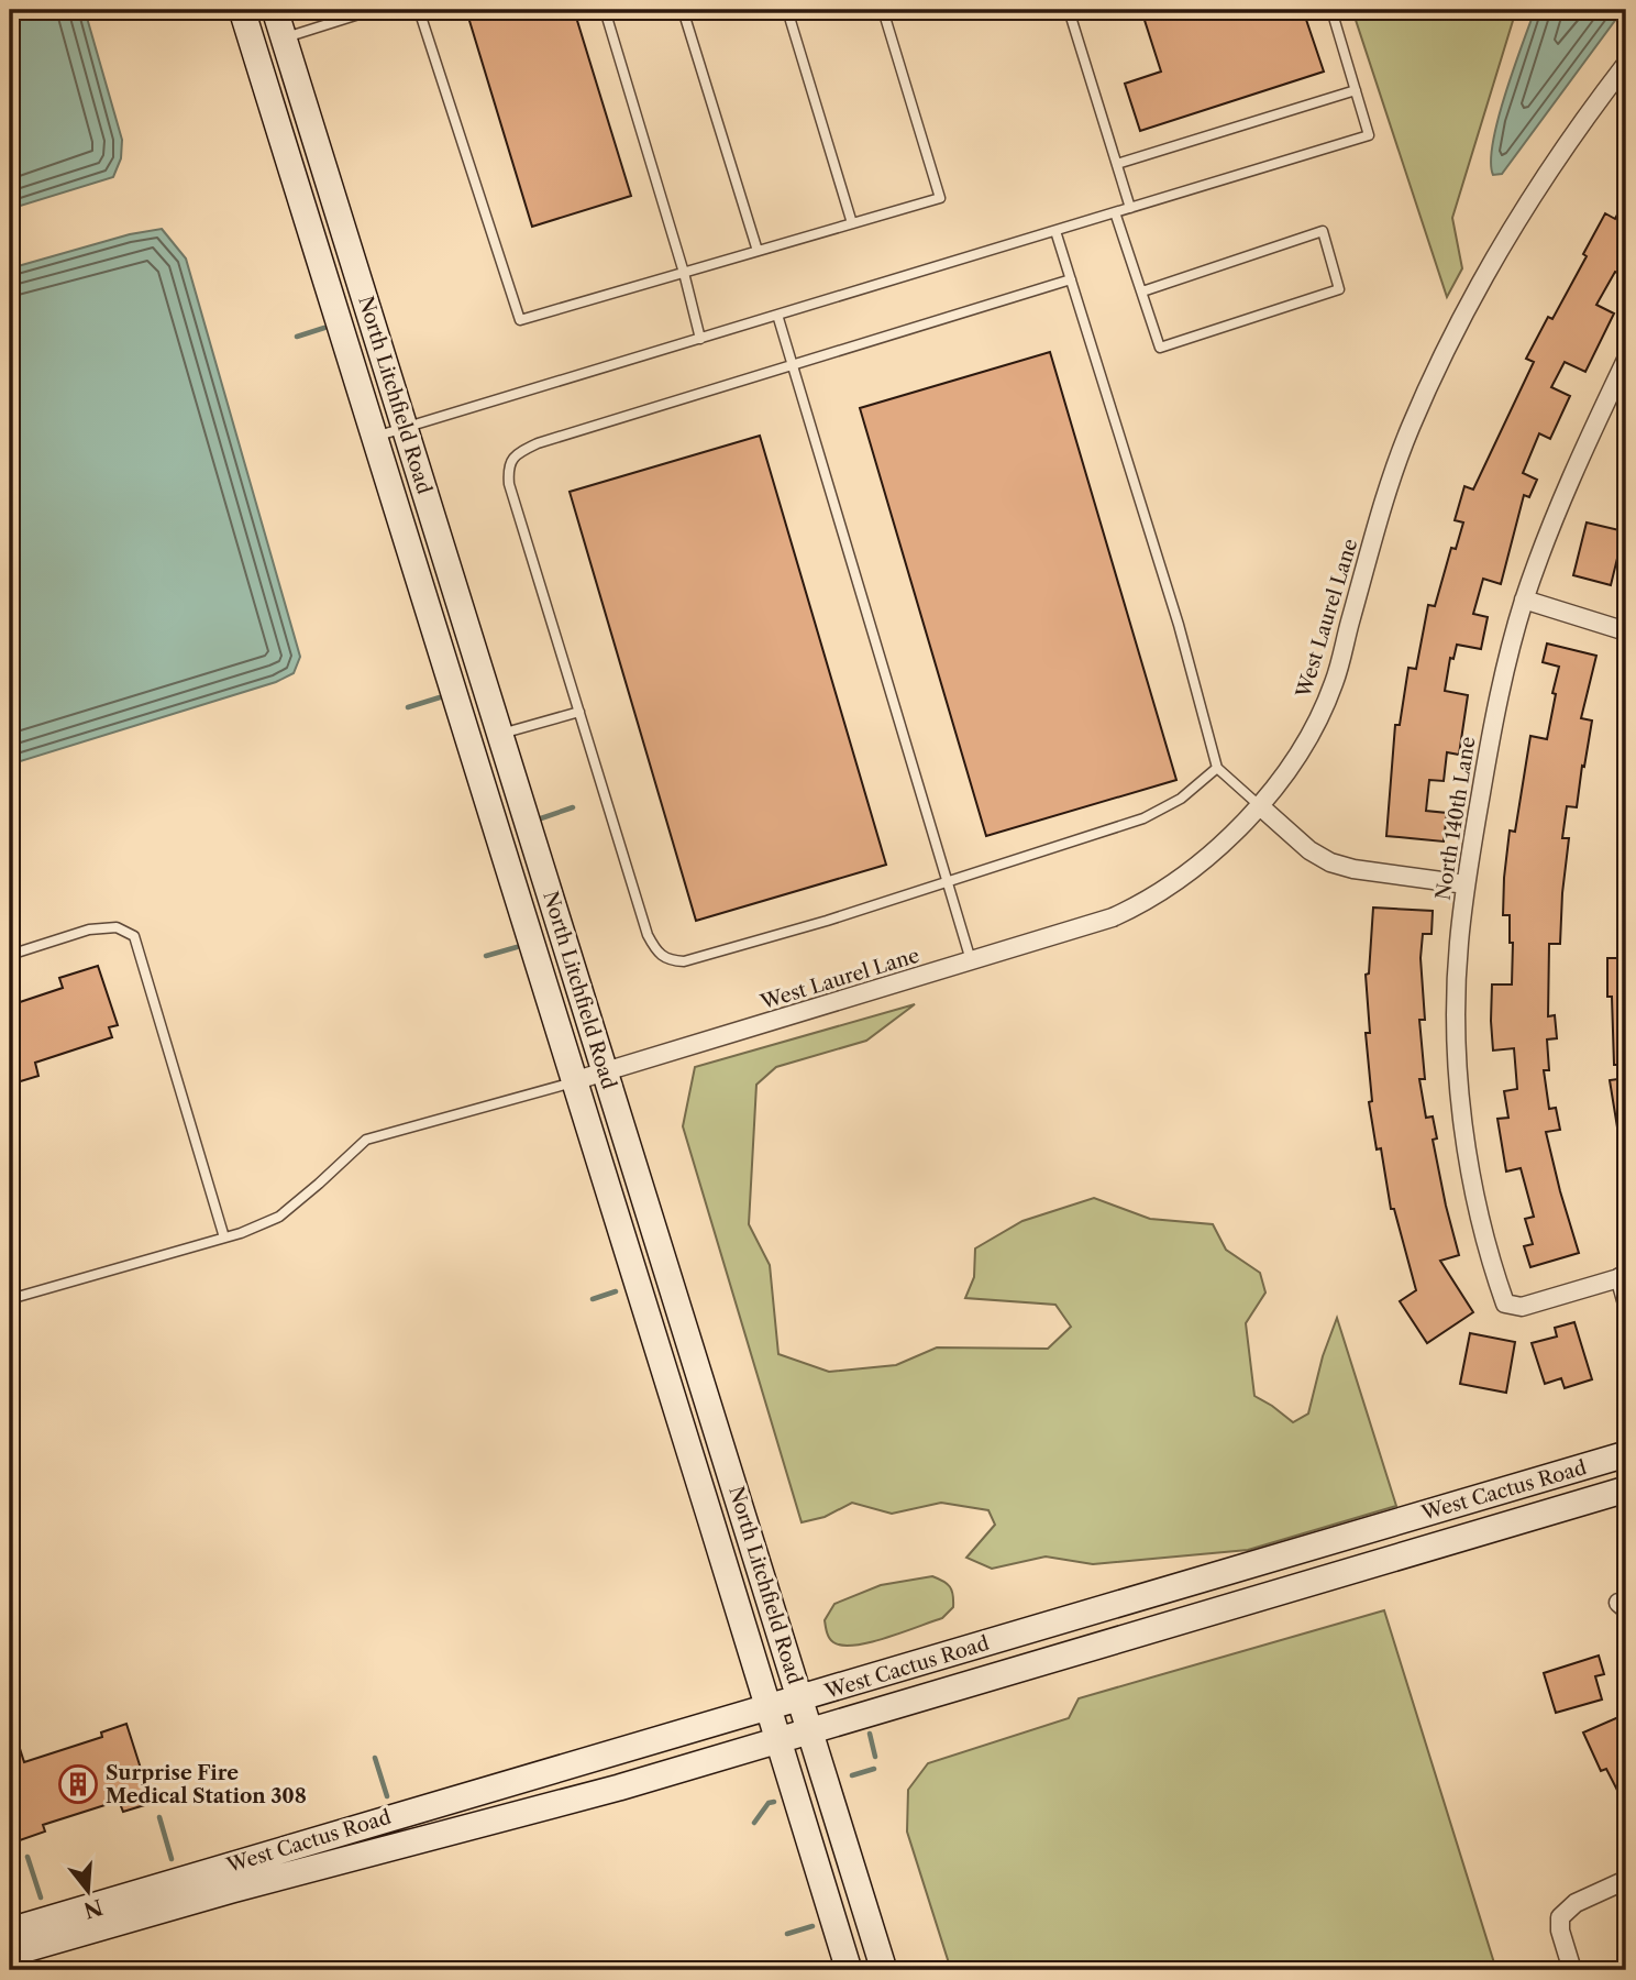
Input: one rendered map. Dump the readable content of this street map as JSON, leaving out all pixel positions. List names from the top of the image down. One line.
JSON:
{"streets":{"main road":["North Litchfield Road","West Cactus Road"],"street":["West Laurel Lane","North 140th Lane"]},"crossings":[["North Litchfield Road","West Laurel Lane"],["North Litchfield Road","West Cactus Road"]],"places":{"building":["Surprise Fire Medical Station 308"]},"north":"bottom"}
